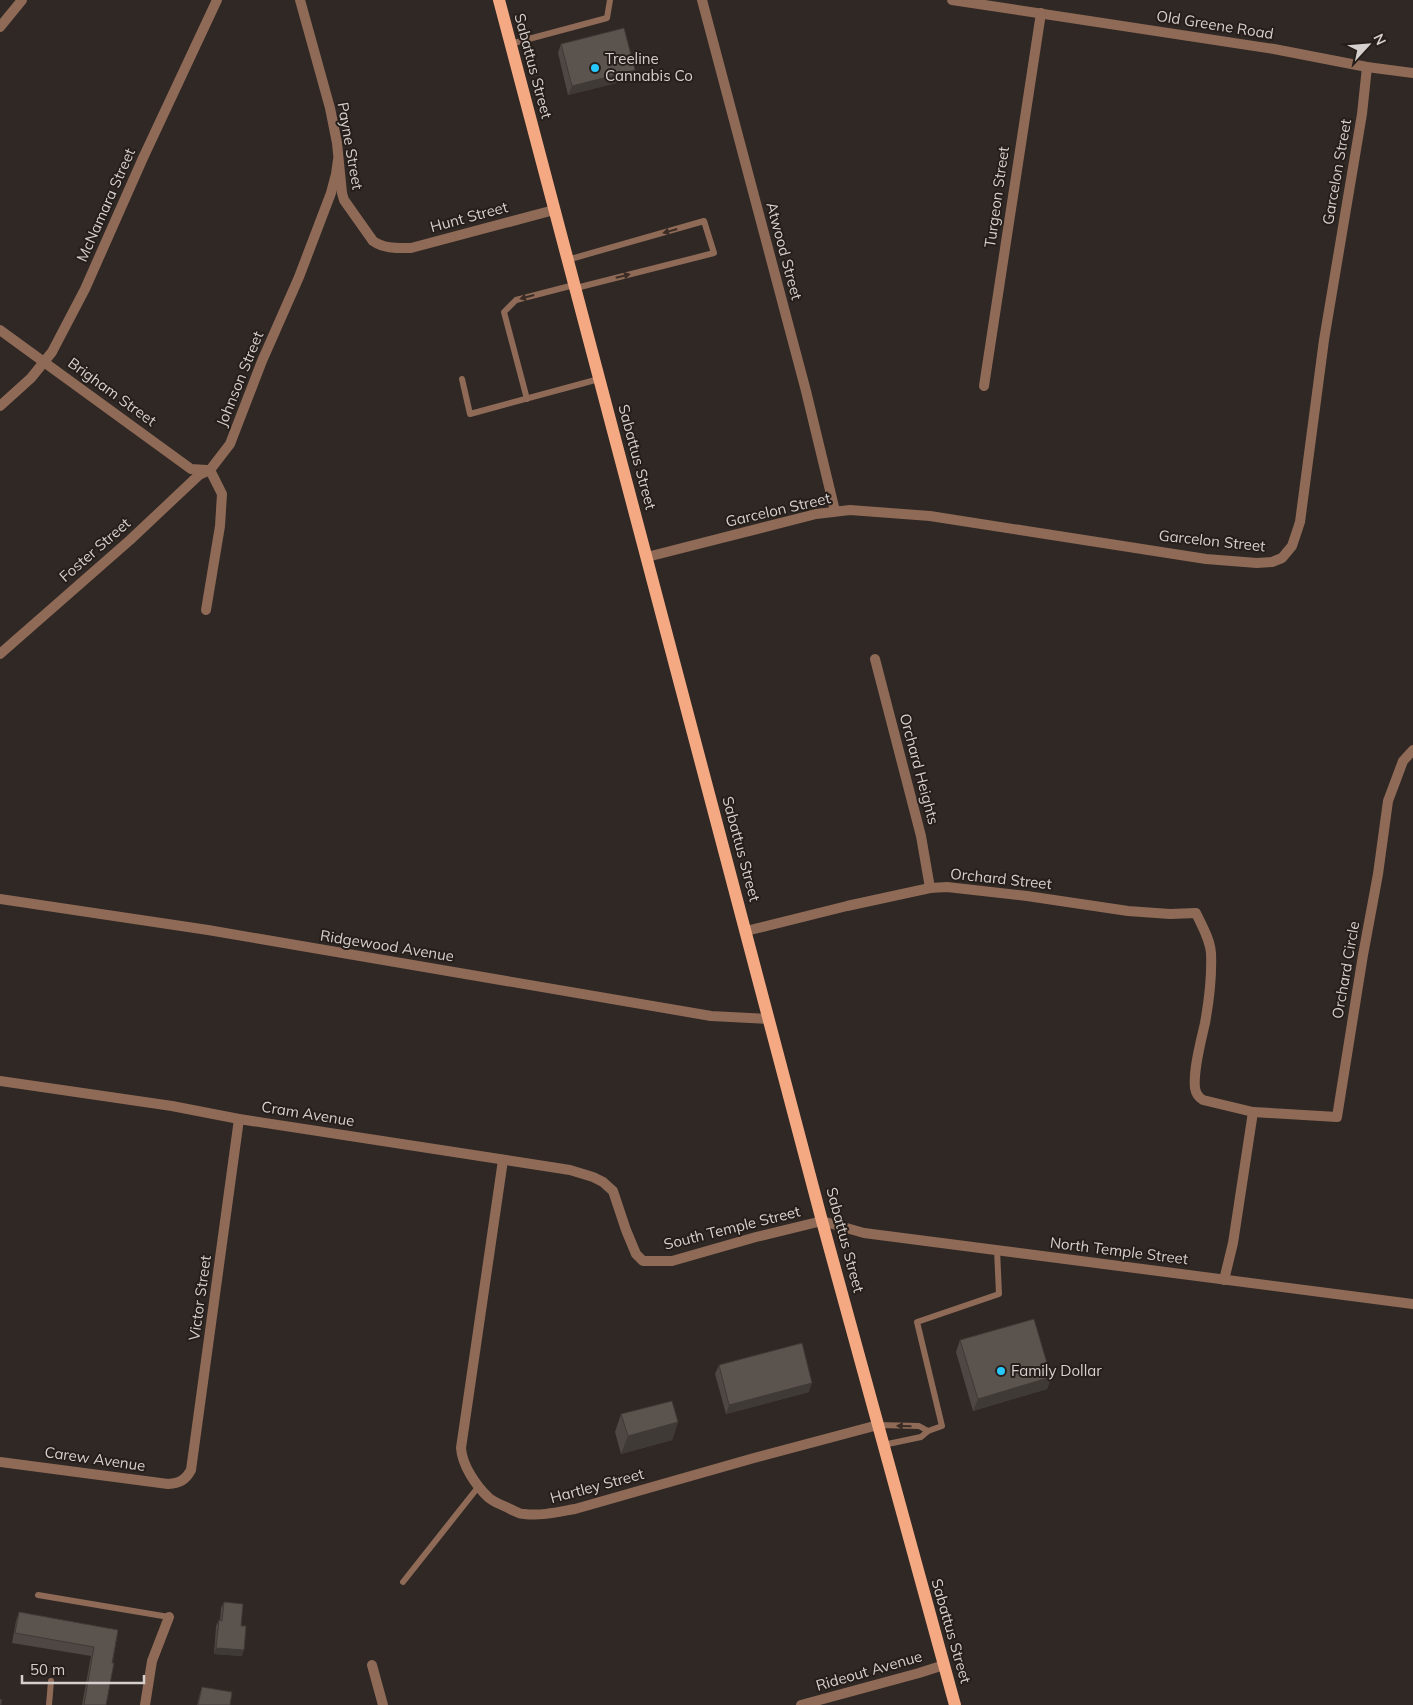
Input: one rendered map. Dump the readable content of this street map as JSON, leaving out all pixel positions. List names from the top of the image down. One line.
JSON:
{"streets":{"main road":["Sabattus Street"],"street":["Old Greene Road","Payne Street","Garcelon Street","Turgeon Street","McNamara Street","Hunt Street","Atwood Street","Johnson Street","Brigham Street","Foster Street","Orchard Heights","Orchard Street","Ridgewood Avenue","Orchard Circle","Cram Avenue","South Temple Street","North Temple Street","Victor Street","Carew Avenue","Hartley Street","Rideout Avenue"]},"crossings":[["Old Greene Road","Garcelon Street"],["Old Greene Road","Turgeon Street"],["Sabattus Street","Garcelon Street"],["Sabattus Street","Hunt Street"],["Sabattus Street","Orchard Street"],["Sabattus Street","Ridgewood Avenue"],["Sabattus Street","South Temple Street"],["Sabattus Street","North Temple Street"],["Sabattus Street","Hartley Street"],["Sabattus Street","Rideout Avenue"],["Payne Street","Hunt Street"],["Payne Street","Johnson Street"],["Garcelon Street","Atwood Street"],["McNamara Street","Brigham Street"],["Johnson Street","Brigham Street"],["Johnson Street","Foster Street"],["Brigham Street","Foster Street"],["Orchard Heights","Orchard Street"],["Orchard Street","Orchard Circle"],["Cram Avenue","South Temple Street"],["Cram Avenue","Victor Street"],["Cram Avenue","Hartley Street"],["South Temple Street","North Temple Street"],["Victor Street","Carew Avenue"]],"places":["Treeline Cannabis Co","Family Dollar"],"scale_bar":"50 m","north":"top right"}
